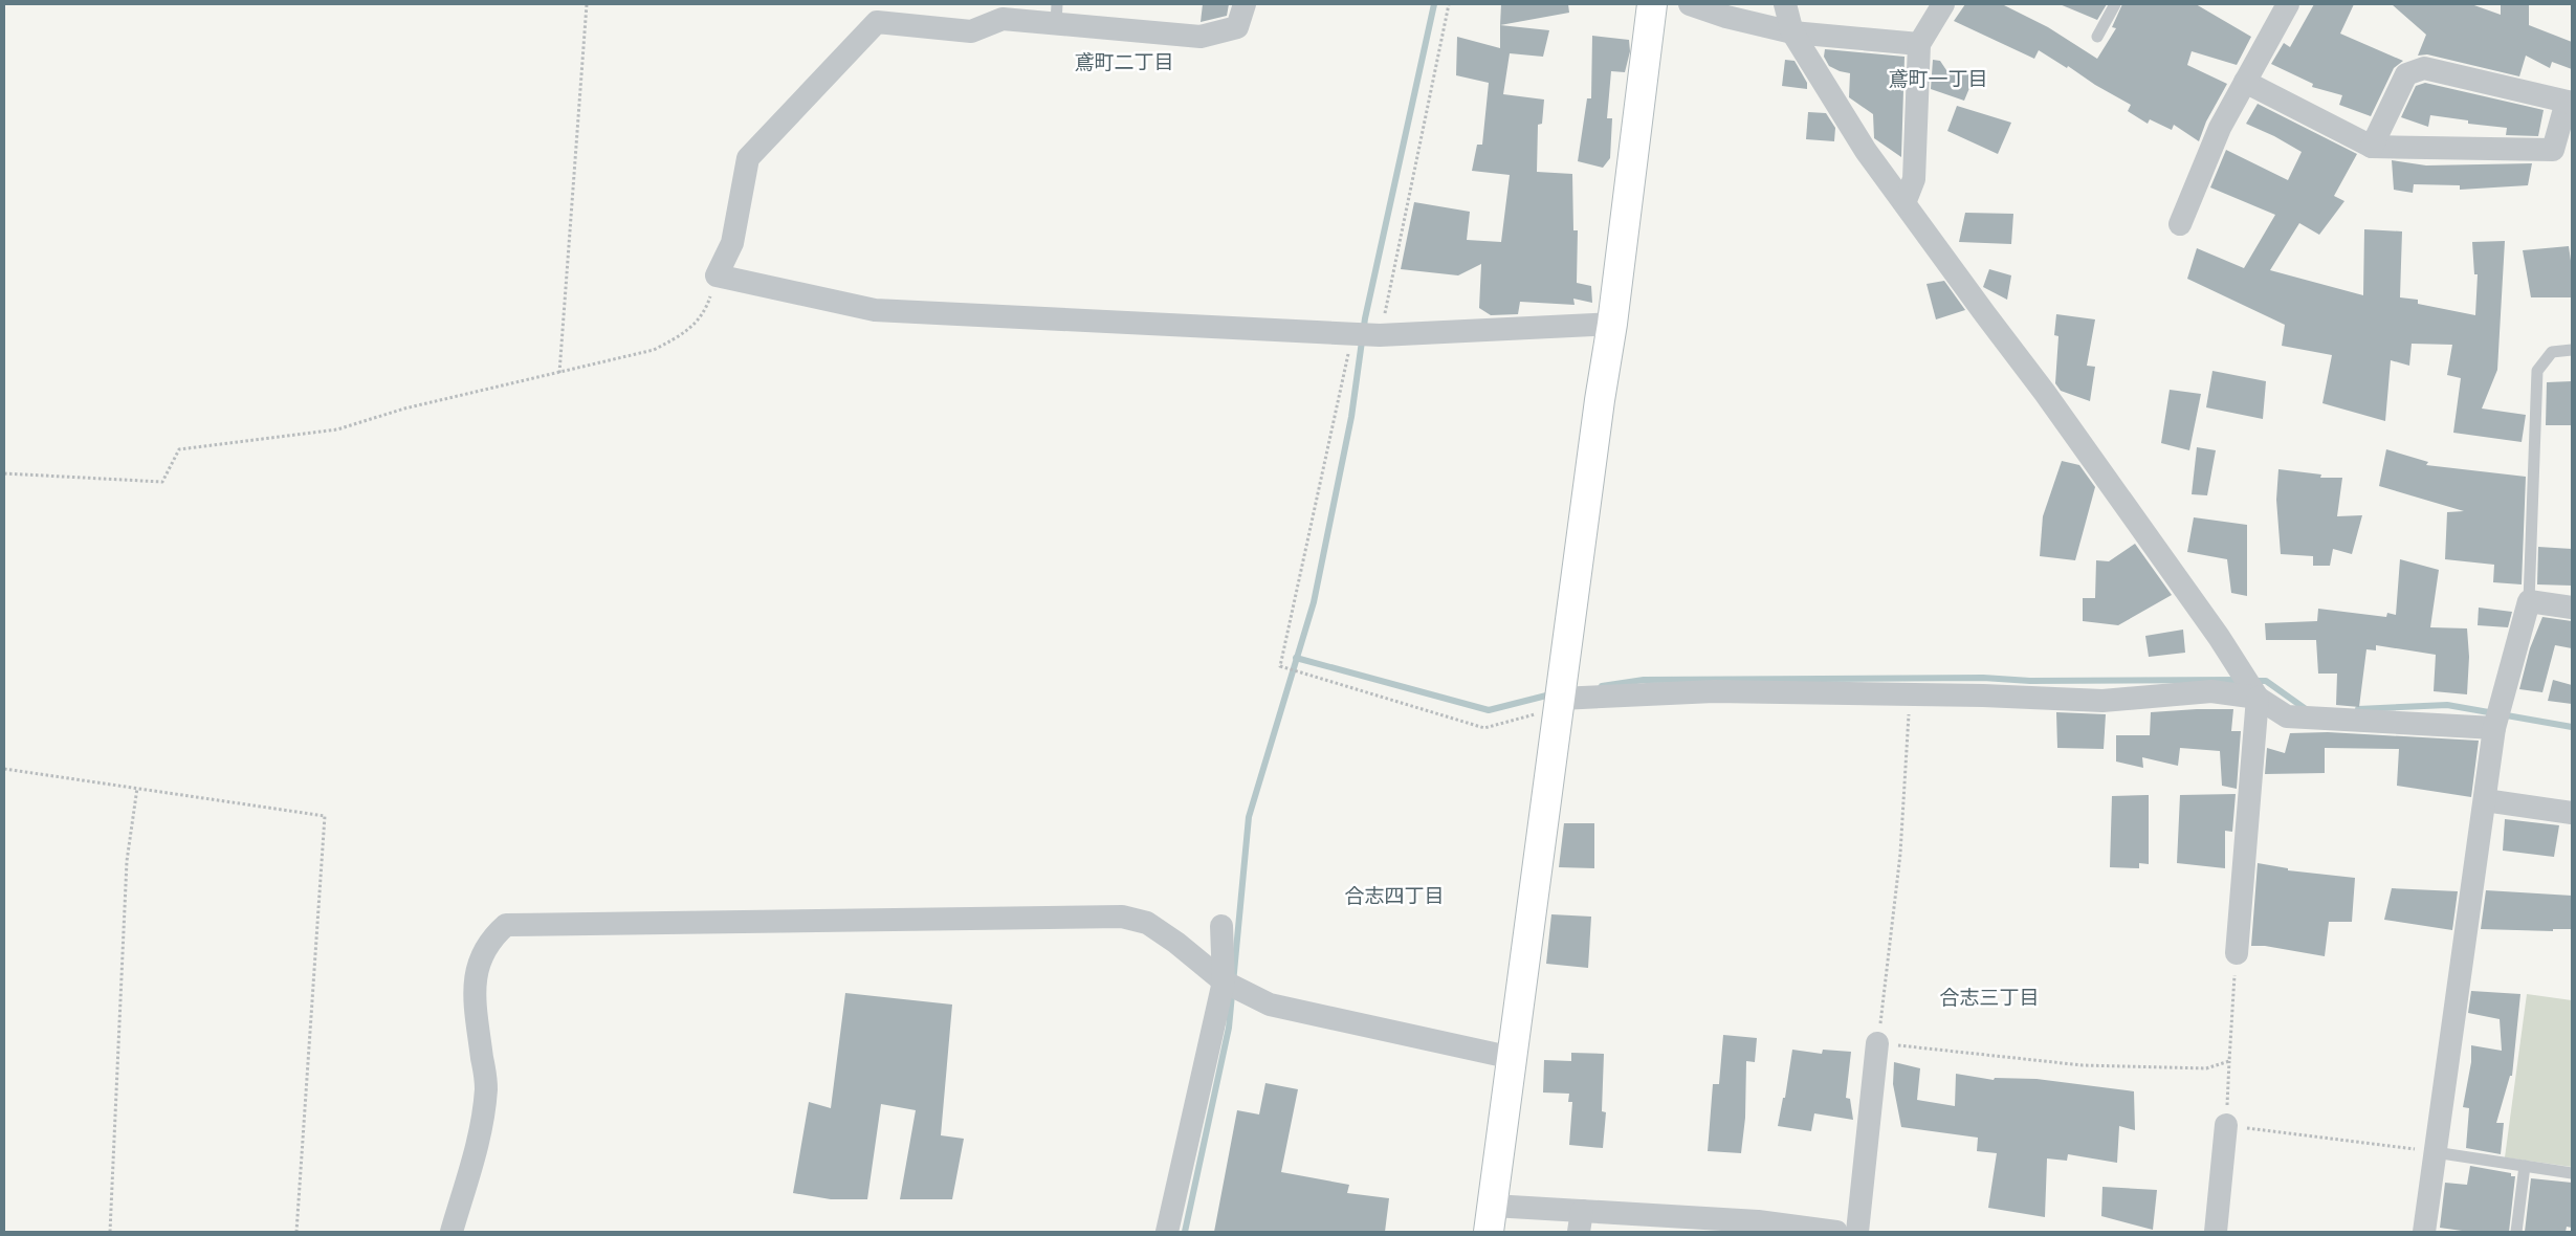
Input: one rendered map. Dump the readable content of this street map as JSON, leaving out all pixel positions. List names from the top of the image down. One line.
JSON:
{"districts":["鳶町二丁目","鳶町一丁目","合志四丁目","合志三丁目"]}
